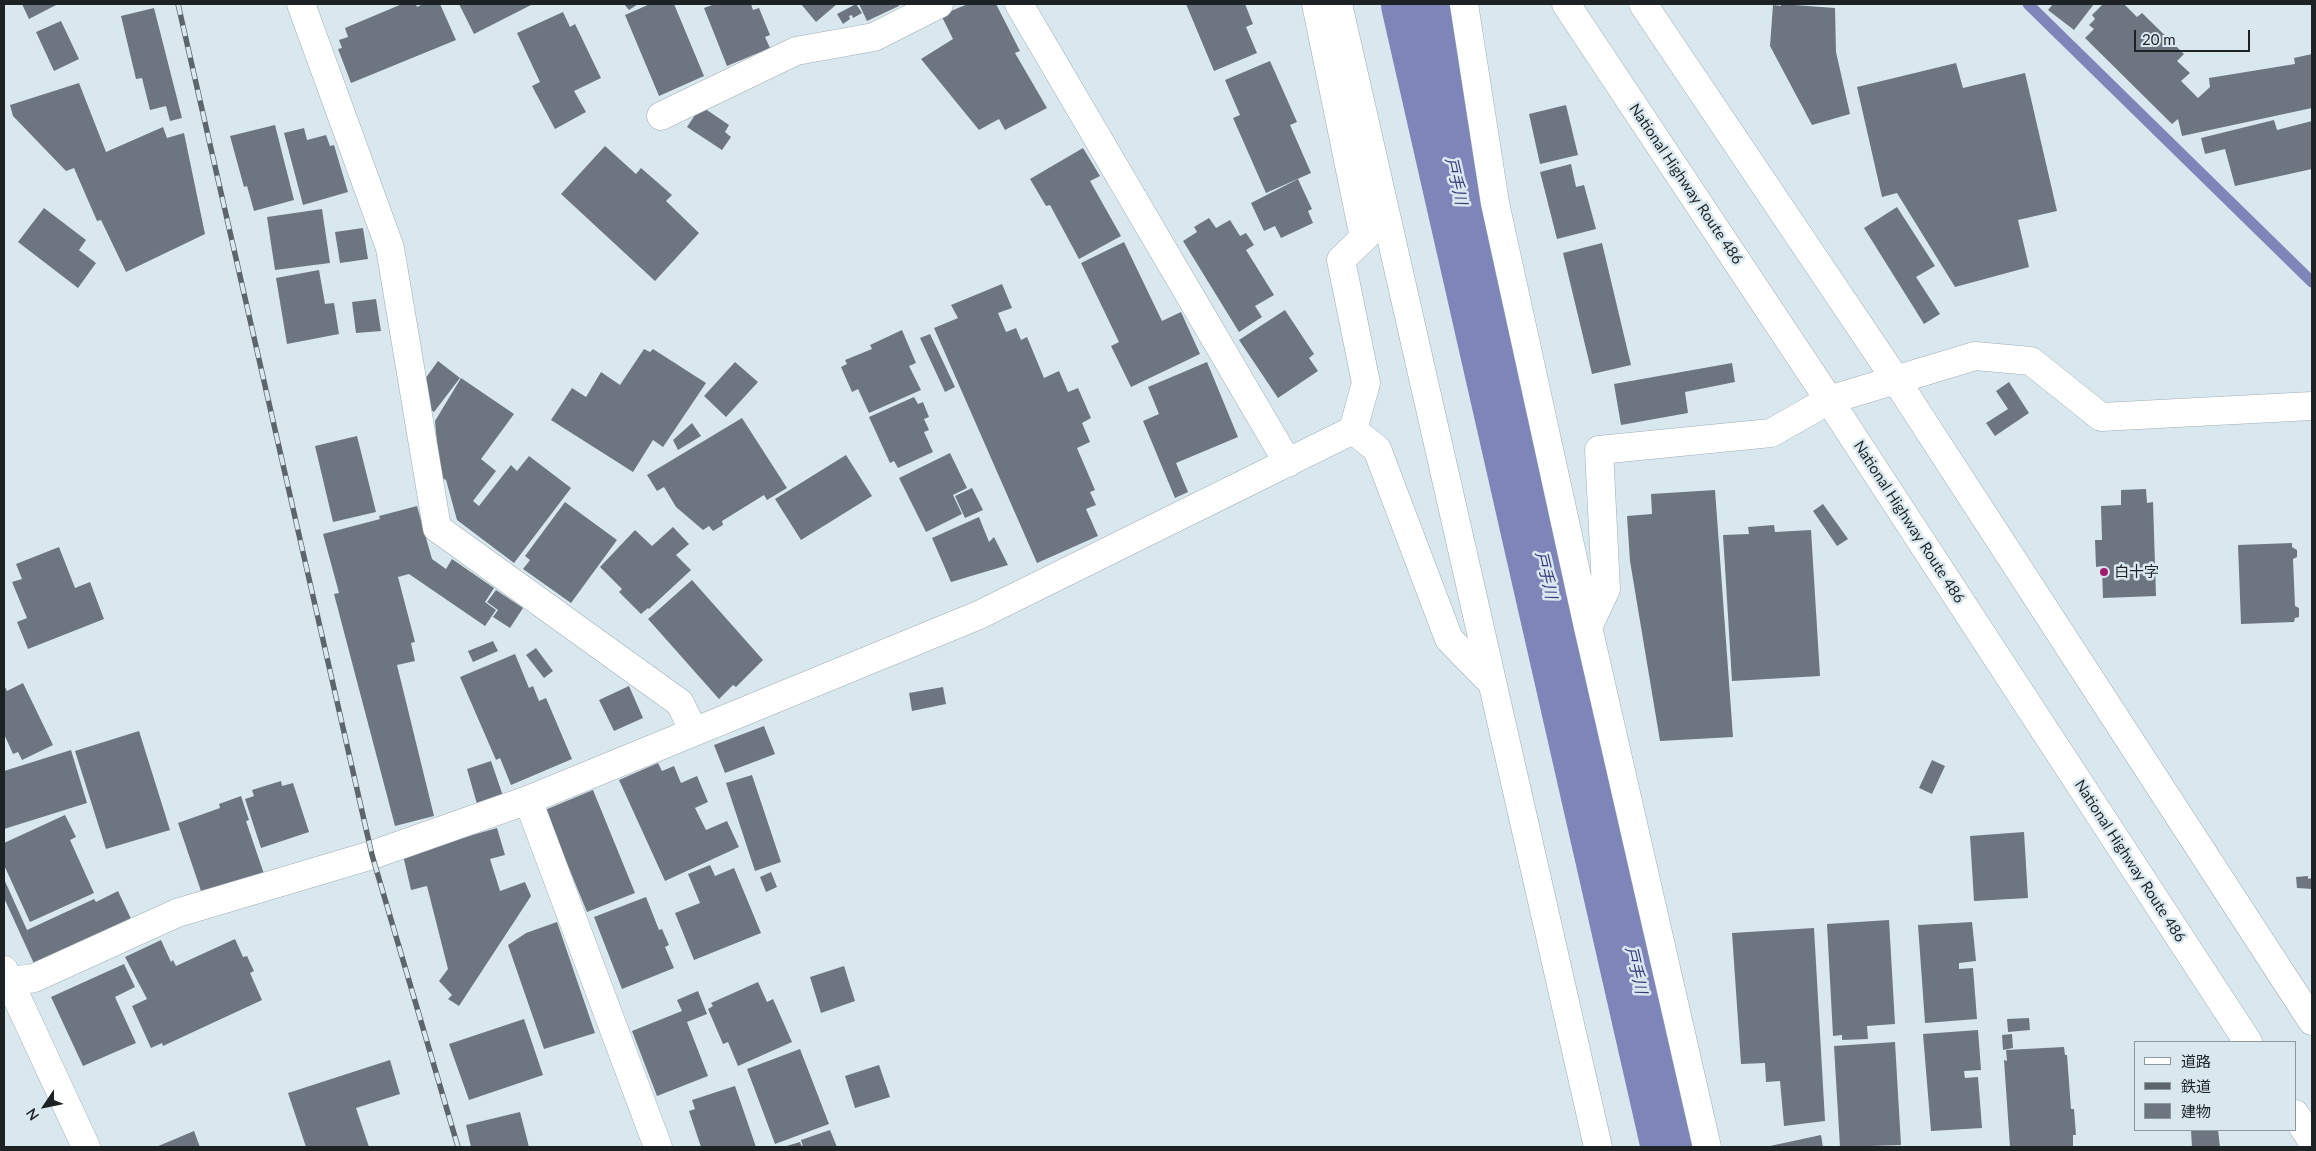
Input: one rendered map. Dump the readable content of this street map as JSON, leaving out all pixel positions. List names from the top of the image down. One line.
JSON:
{"streets":{"main road":["National Highway Route 486"]},"water":["戸手川"],"places":["白十字"],"legend":["道路","鉄道","建物"],"scale_bar":"20 m","north":"bottom left"}
